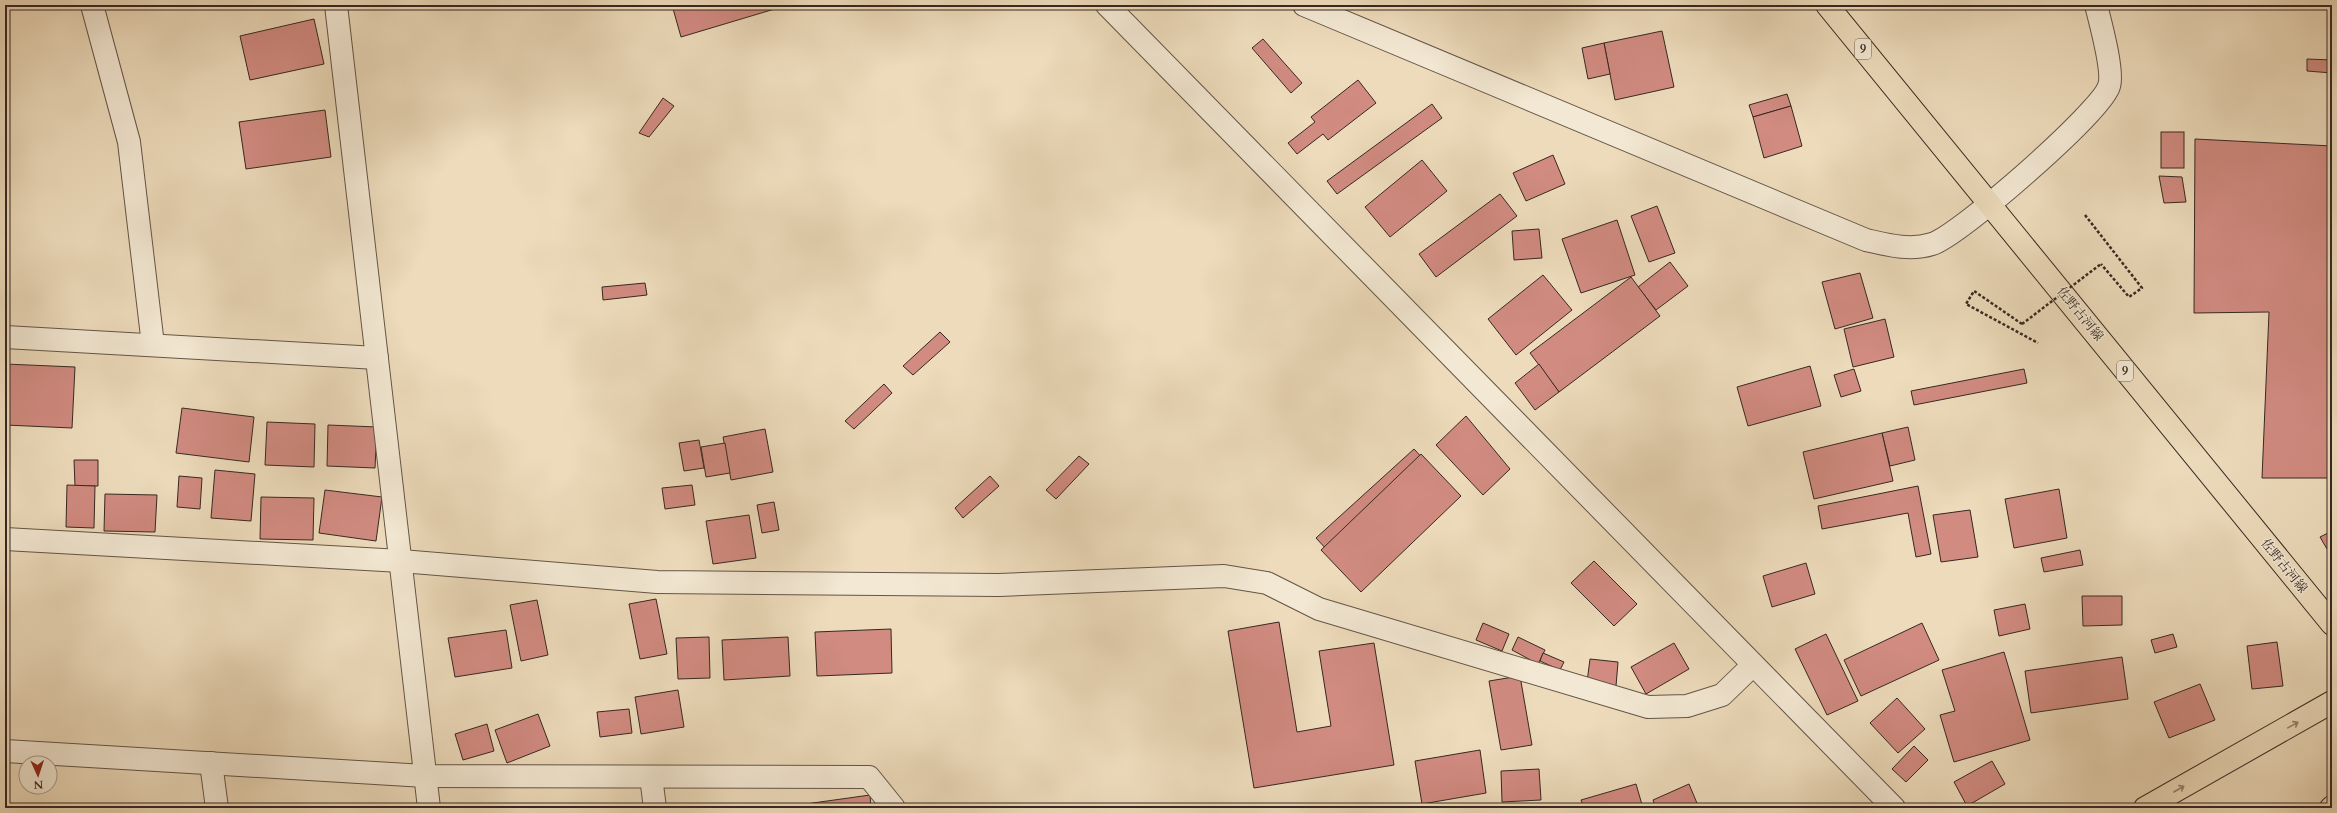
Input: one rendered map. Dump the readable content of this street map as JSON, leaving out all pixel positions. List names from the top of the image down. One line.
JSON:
{"streets":{"main road":["9","佐野古河線"]},"north":"bottom"}
